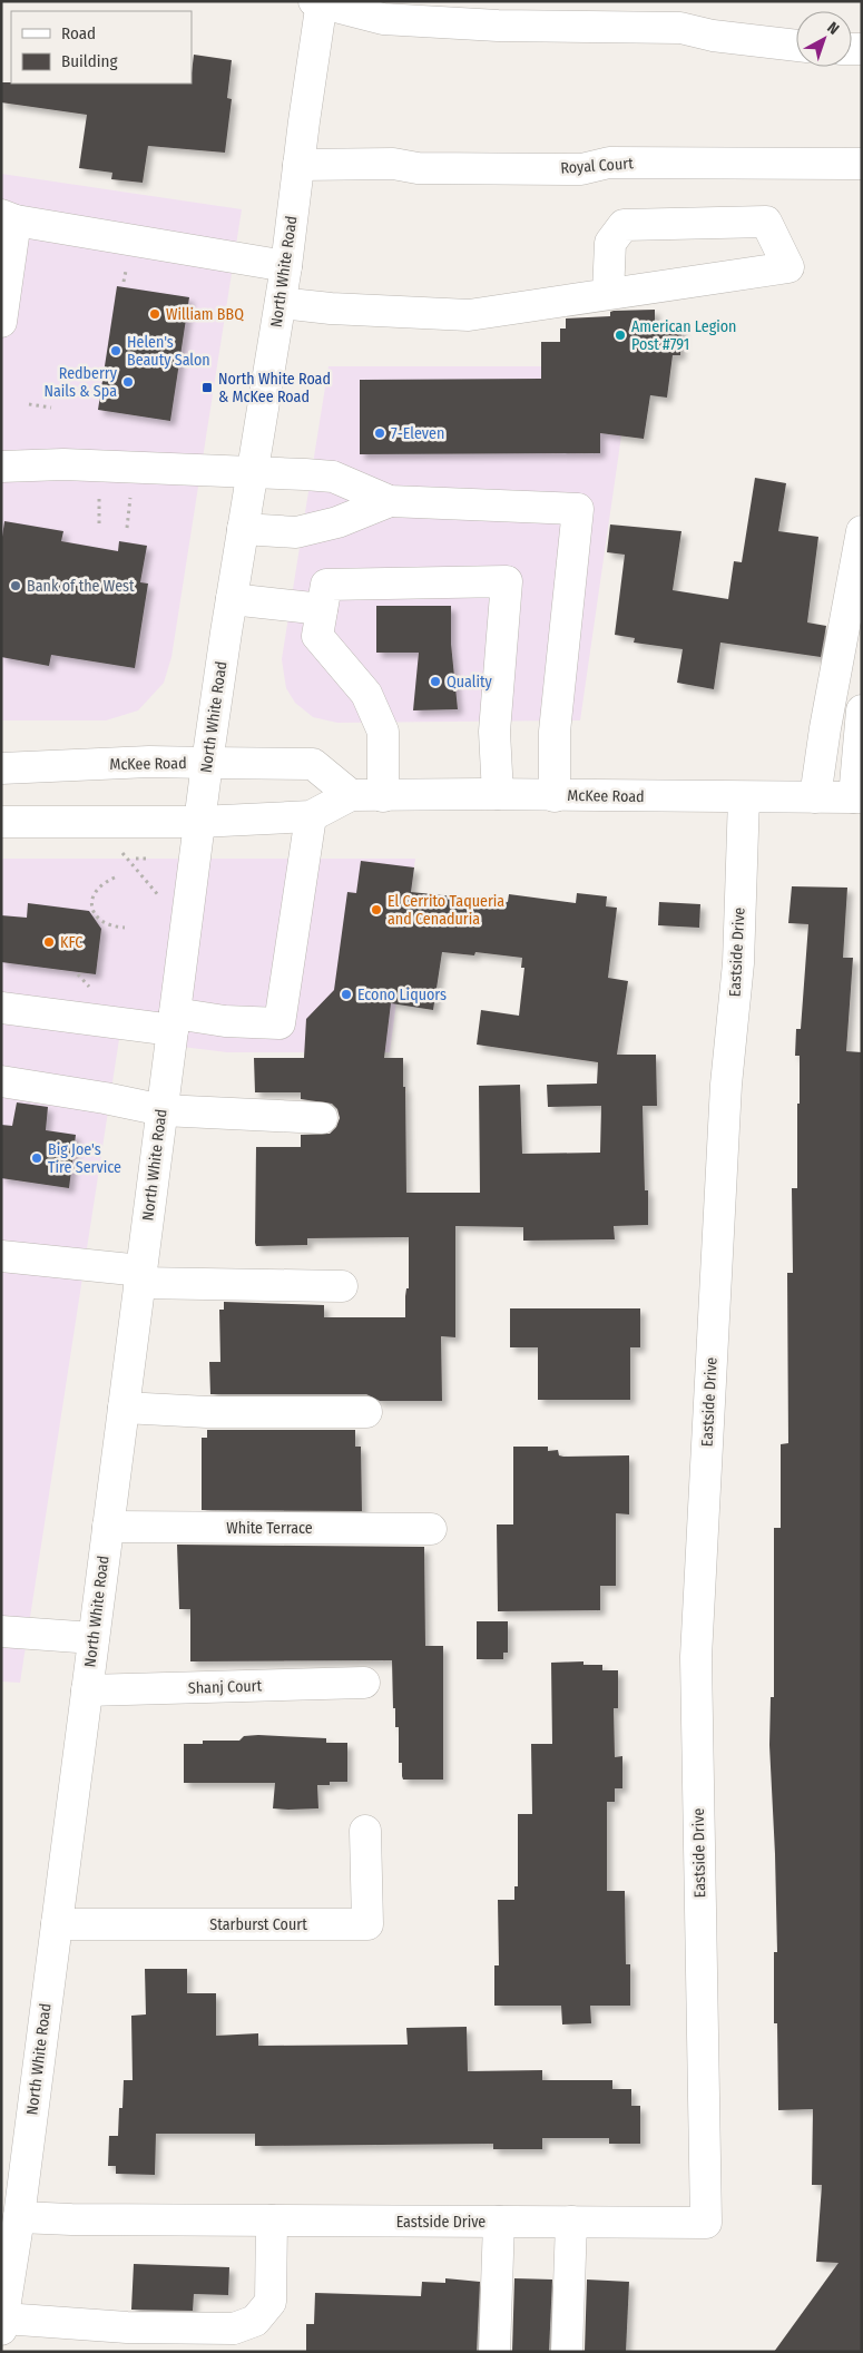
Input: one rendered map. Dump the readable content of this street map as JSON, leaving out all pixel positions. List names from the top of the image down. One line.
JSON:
{"streets":{"street":["Royal Court","North White Road","McKee Road","Eastside Drive","White Terrace","Shanj Court","Starburst Court"]},"crossings":[["Royal Court","North White Road"],["North White Road","McKee Road"],["North White Road","Eastside Drive"],["North White Road","White Terrace"],["North White Road","Shanj Court"],["North White Road","Starburst Court"],["McKee Road","Eastside Drive"]],"places":{"other":["William BBQ","American Legion Post #791","Helen's Beauty Salon","Redberry Nails & Spa","7-Eleven","Bank of the West","Quality","El Cerrito Taqueria and Cenaduria","KFC","Econo Liquors","Big Joe's Tire Service"],"transit":["North White Road & McKee Road"]},"legend":["Road","Building"],"north":"top right"}
